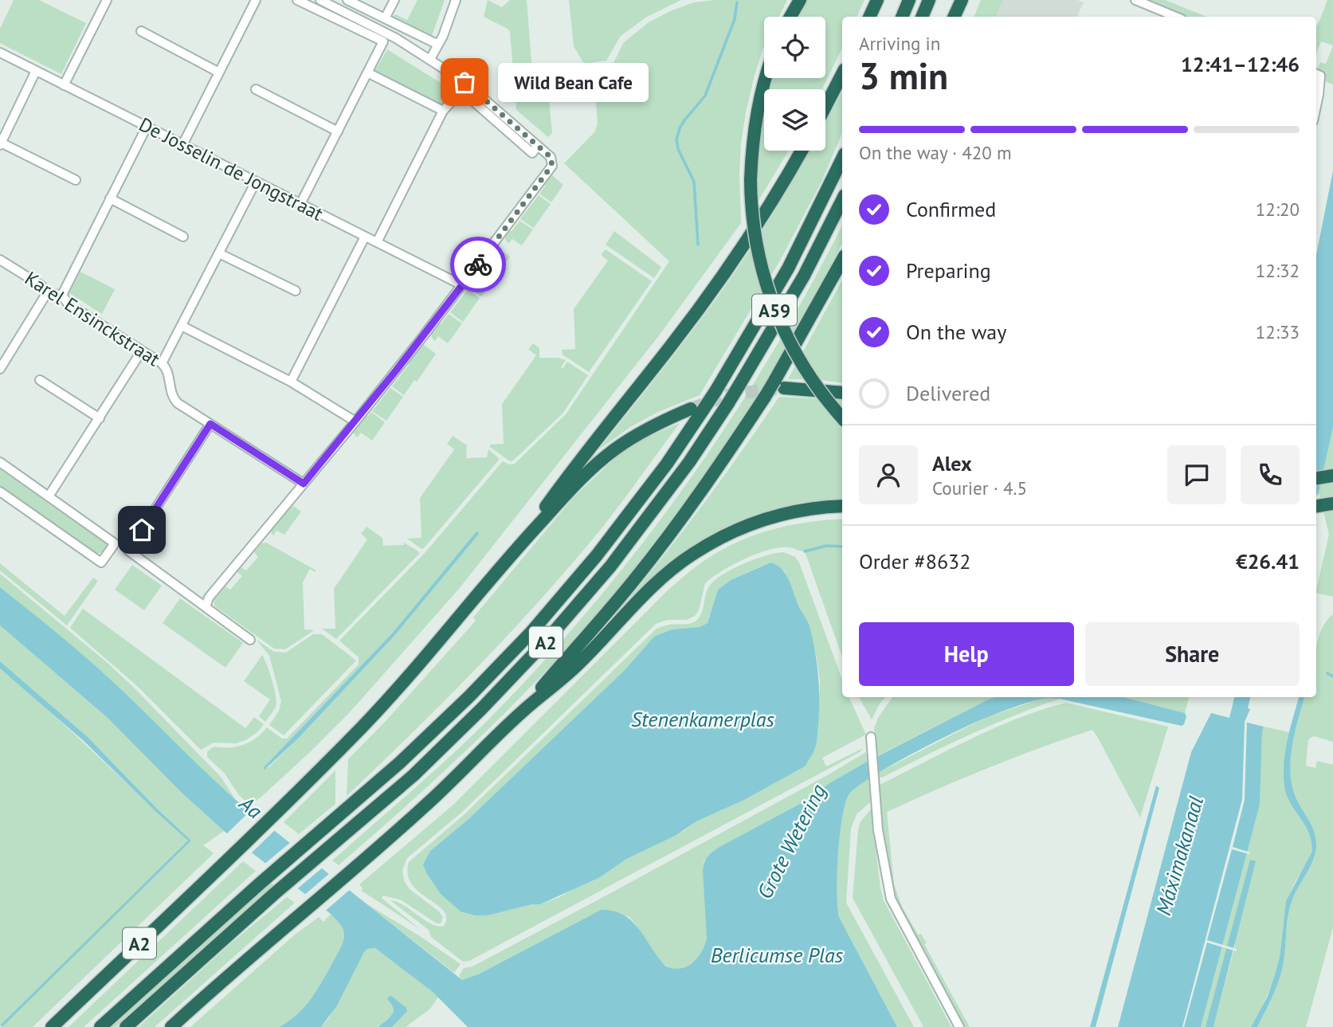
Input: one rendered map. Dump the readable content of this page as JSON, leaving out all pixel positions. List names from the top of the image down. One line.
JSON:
{"streets":{"highway":["A59","A2"],"street":["De Josselin de Jongstraat","Karel Ensinckstraat"]},"water":["Stenenkamerplas","Aa","Grote Wetering","Máximakanaal","Berlicumse Plas"],"places":["Wild Bean Cafe"],"page":{"heading":["3 min","Arriving in","12:41–12:46"],"panel":["Alex","Courier · 4.5","Order #8632","€26.41"],"bubble":"Wild Bean Cafe","bar":"On the way · 420 m","list":[["Confirmed","12:20"],["Preparing","12:32"],["On the way","12:33"],"Delivered"],"buttons":["Help","Share"]}}
